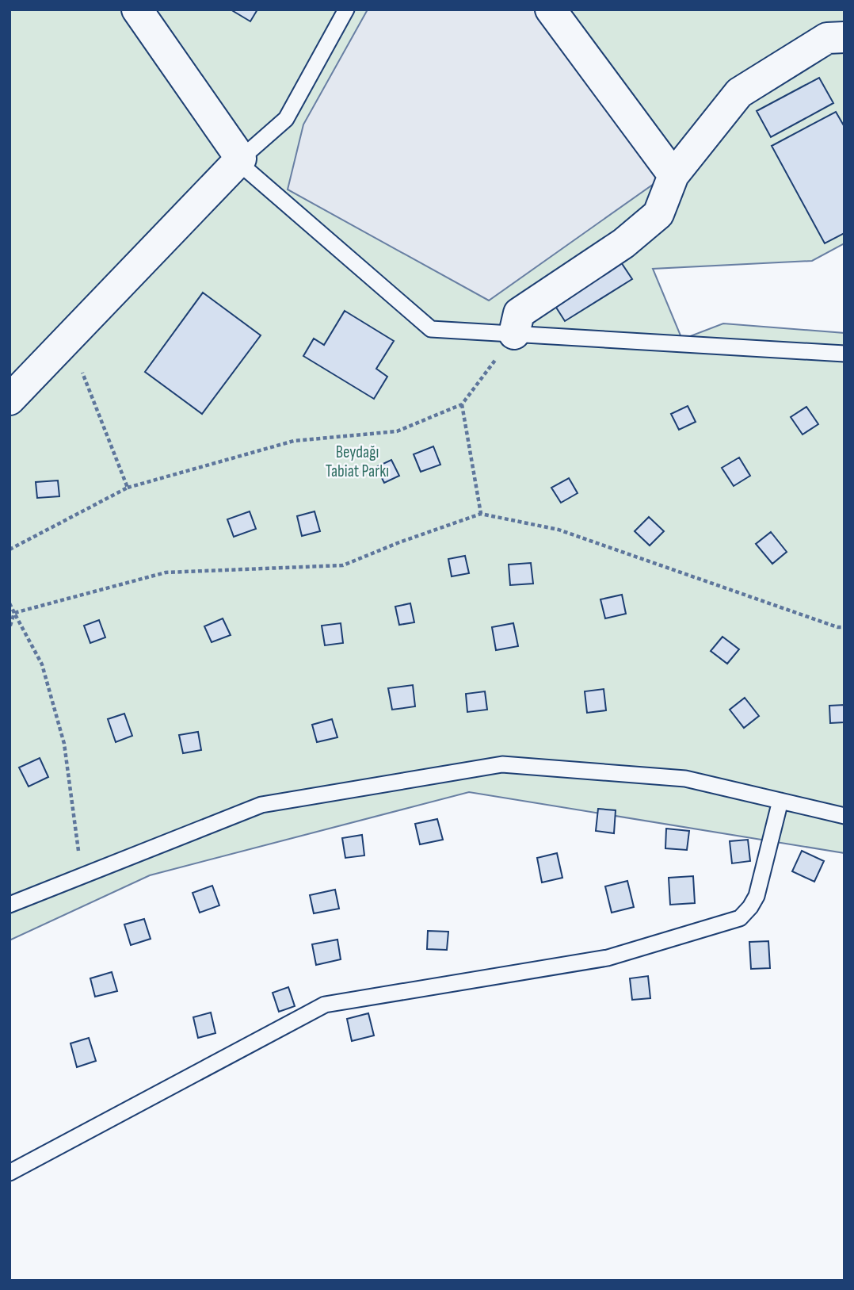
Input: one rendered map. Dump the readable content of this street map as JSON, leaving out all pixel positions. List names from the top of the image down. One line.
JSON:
{"parks":["Beydağı Tabiat Parkı"]}
